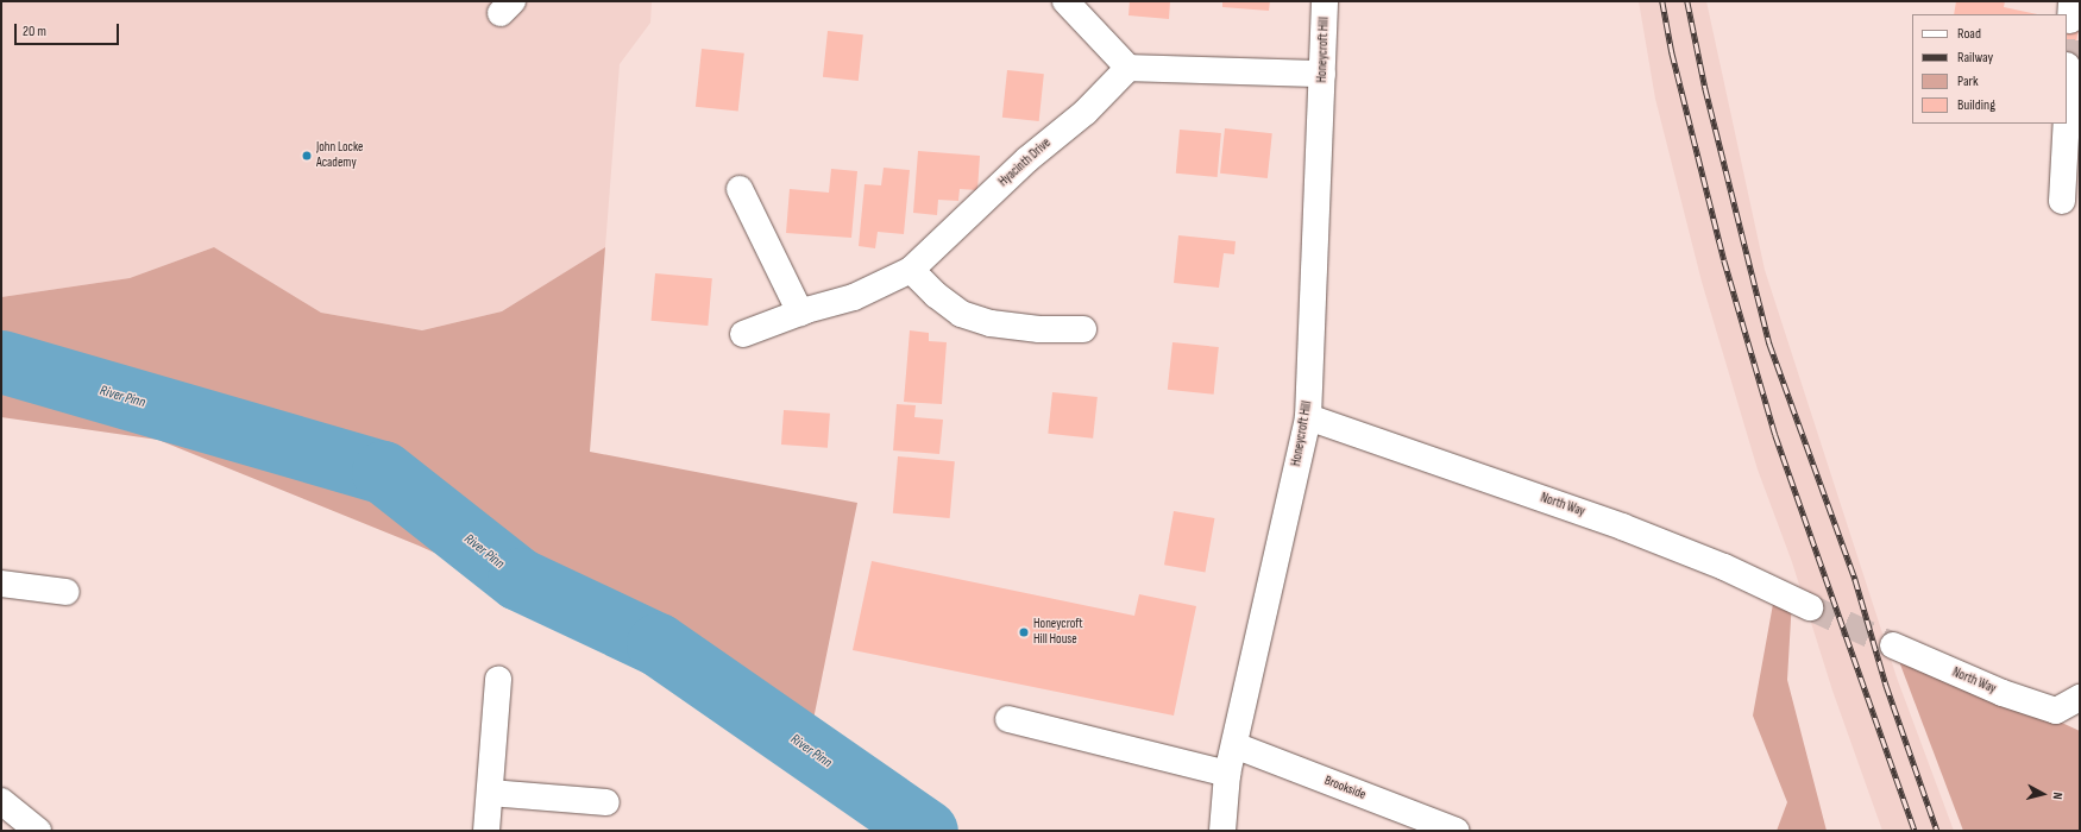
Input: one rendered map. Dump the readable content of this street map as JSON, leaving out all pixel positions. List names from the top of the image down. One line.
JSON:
{"streets":{"street":["Honeycroft Hill","Hyacinth Drive","North Way","Brookside"]},"crossings":[["Honeycroft Hill","North Way"],["Honeycroft Hill","Brookside"]],"water":["River Pinn"],"places":["John Locke Academy","Honeycroft Hill House"],"legend":["Road","Railway","Park","Building"],"scale_bar":"20 m","north":"right"}
